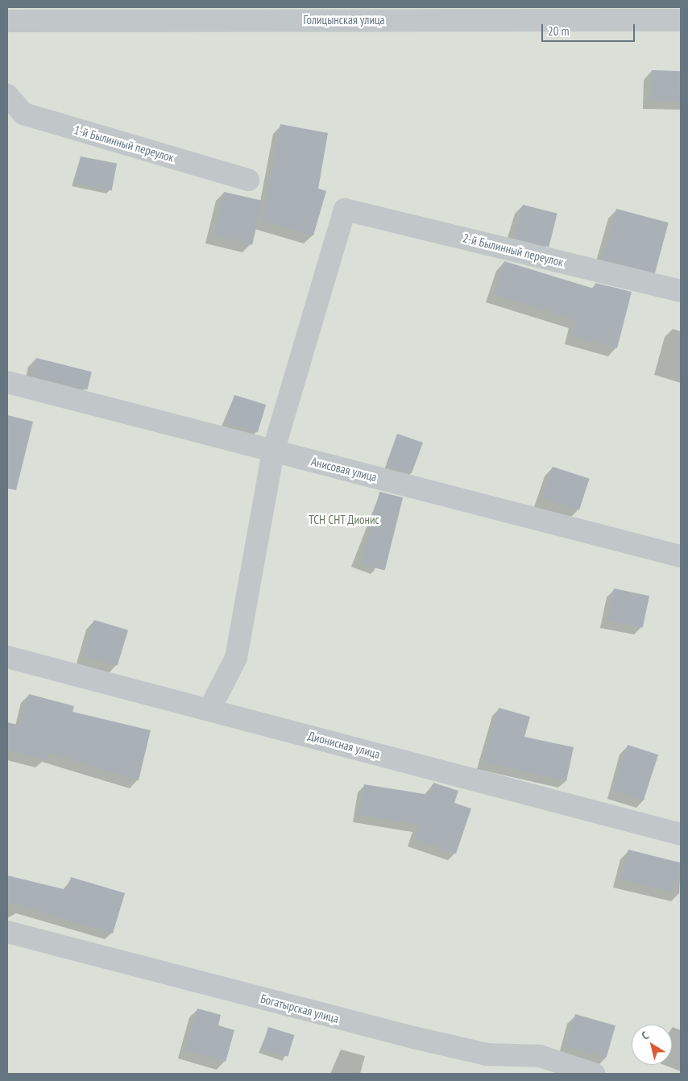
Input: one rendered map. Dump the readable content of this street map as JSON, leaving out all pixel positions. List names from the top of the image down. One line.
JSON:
{"streets":{"street":["Голицынская улица","1-й Былинный переулок","2-й Былинный переулок","Анисовая улица","Дионисная улица","Богатырская улица"]},"crossings":[["2-й Былинный переулок","Анисовая улица"]],"parks":["ТСН СНТ Дионис"],"scale_bar":"20 m","north":"top left"}
